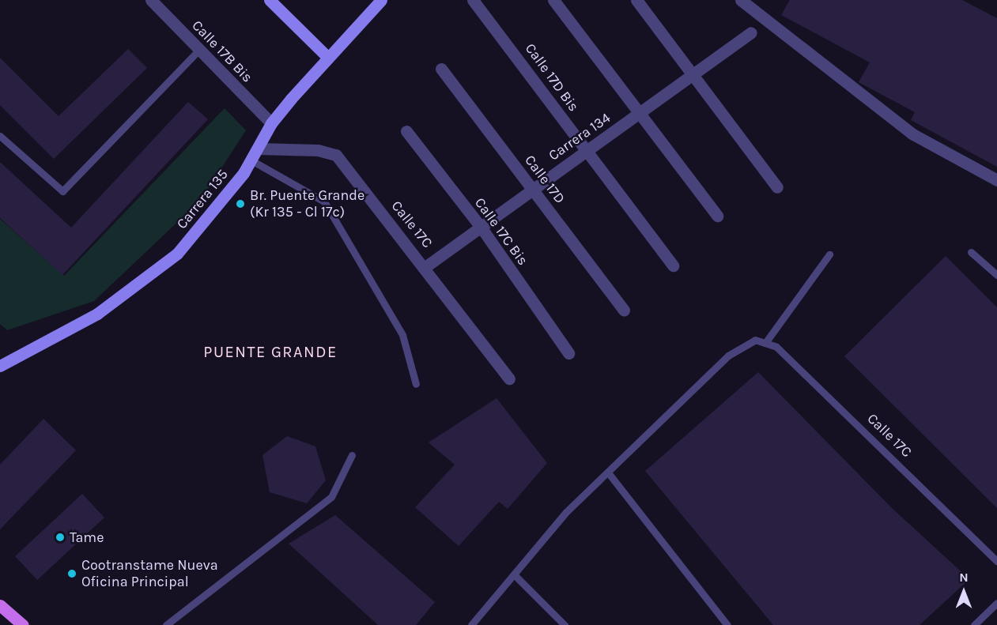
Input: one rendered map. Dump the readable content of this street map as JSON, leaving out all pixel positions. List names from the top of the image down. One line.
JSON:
{"streets":{"street":["Calle 17B Bis","Calle 17D Bis","Carrera 134","Calle 17D","Carrera 135","Calle 17C","Calle 17C Bis"]},"crossings":[["Calle 17B Bis","Carrera 135"],["Calle 17D Bis","Carrera 134"],["Carrera 134","Calle 17D"],["Carrera 134","Calle 17C"],["Carrera 134","Calle 17C Bis"],["Carrera 135","Calle 17C"]],"districts":["PUENTE GRANDE"],"places":["Br. Puente Grande (Kr 135 - Cl 17c)","Tame","Cootranstame Nueva Oficina Principal"],"north":"top"}
